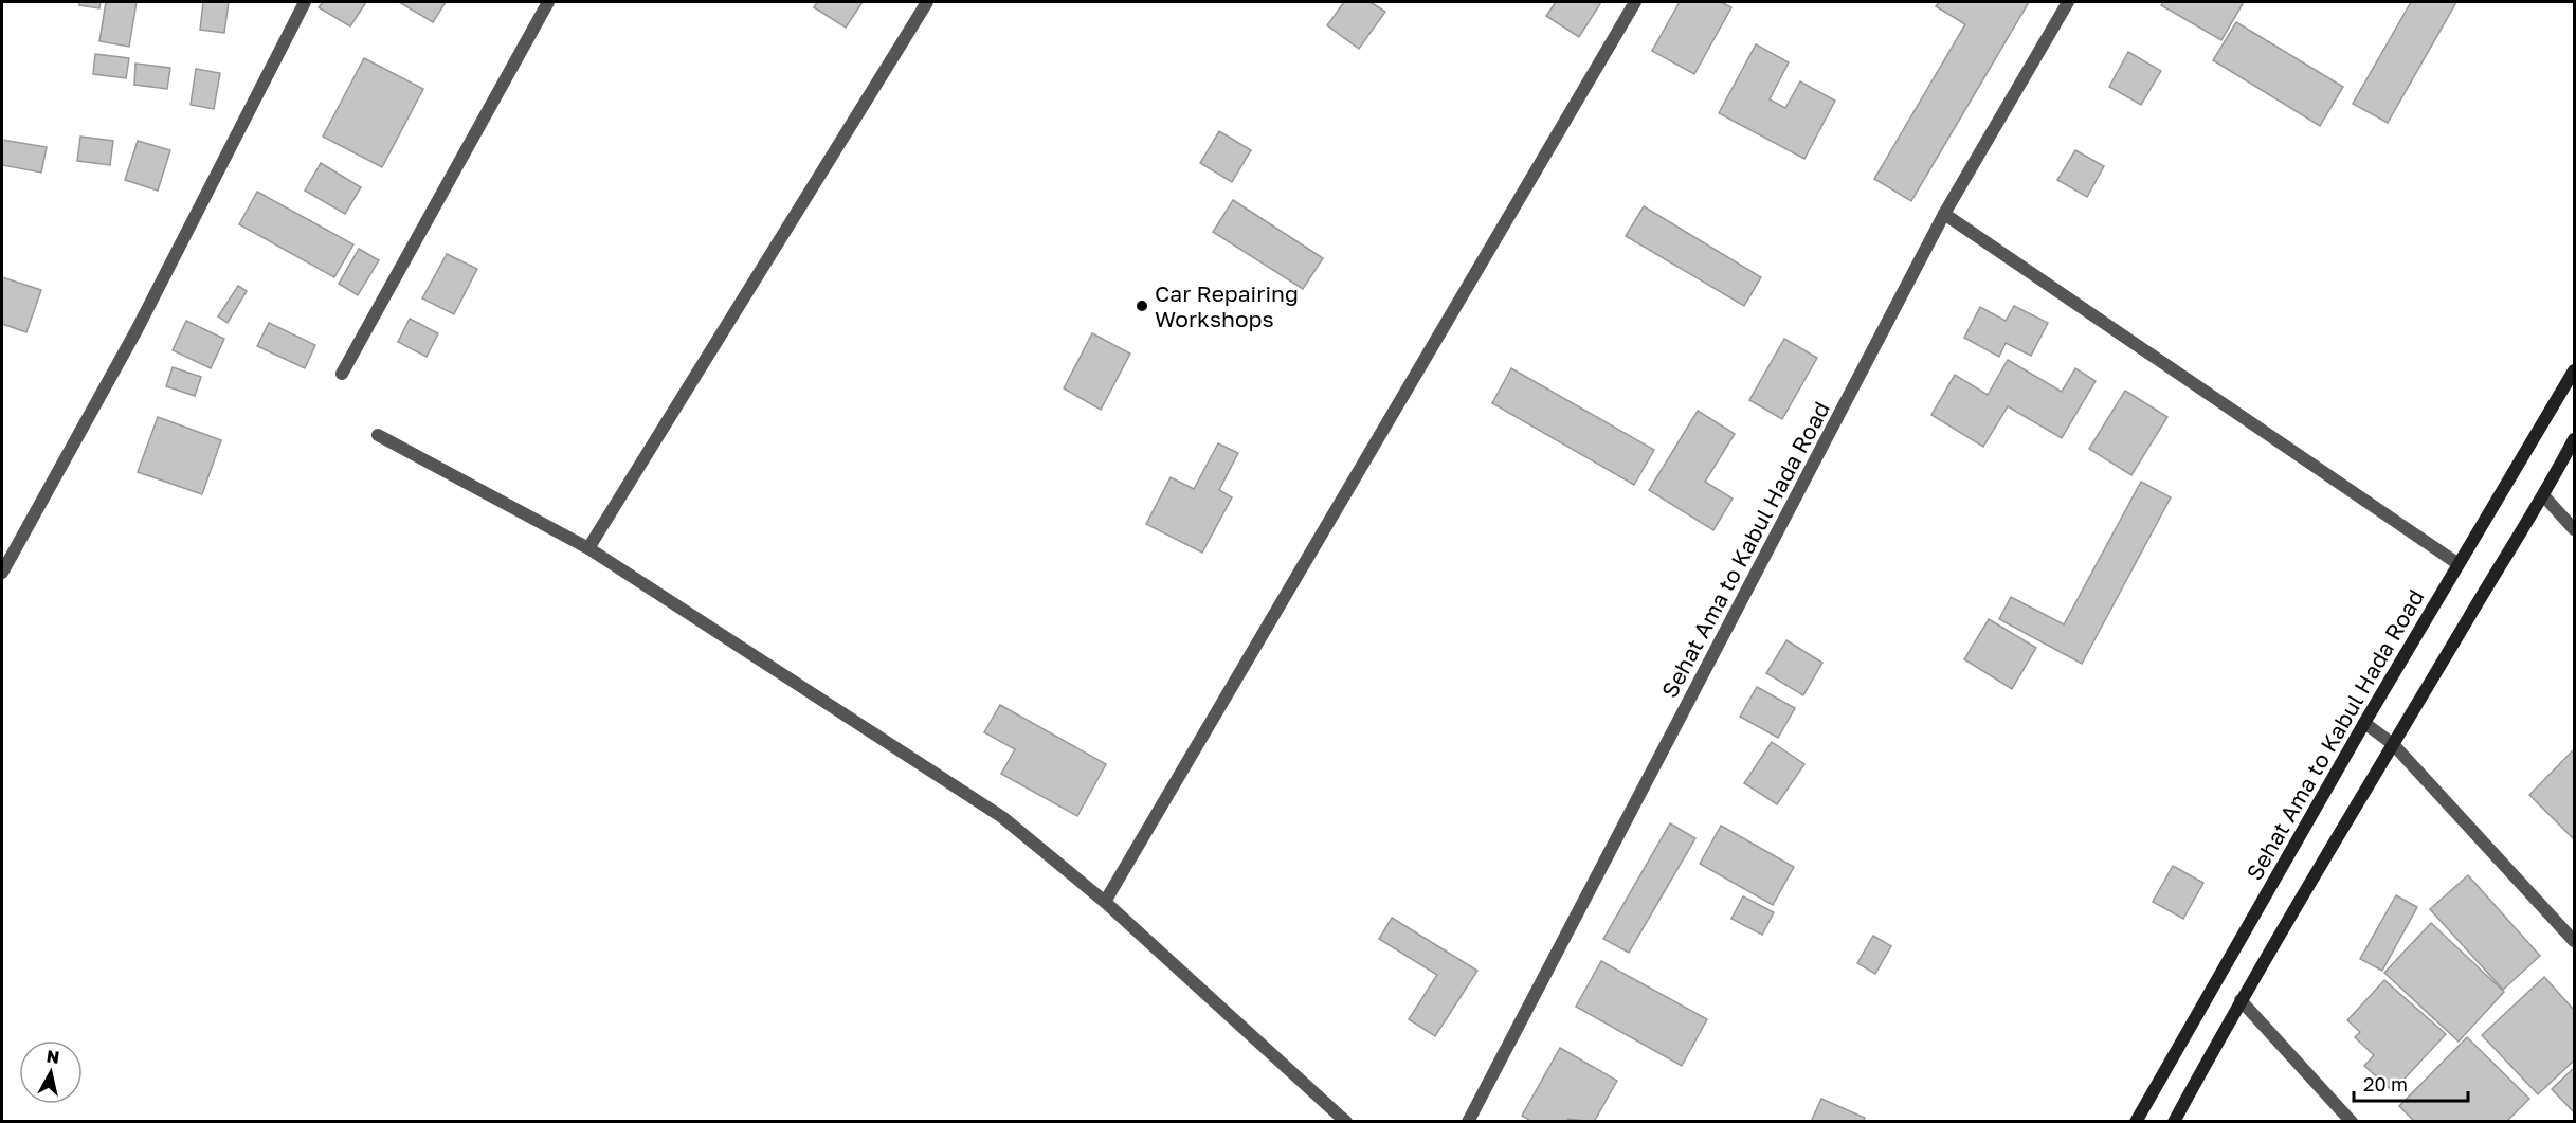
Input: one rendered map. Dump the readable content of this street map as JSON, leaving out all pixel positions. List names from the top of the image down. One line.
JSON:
{"streets":{"main road":["Sehat Ama to Kabul Hada Road"]},"places":["Car Repairing Workshops"],"scale_bar":"20 m","north":"top"}
